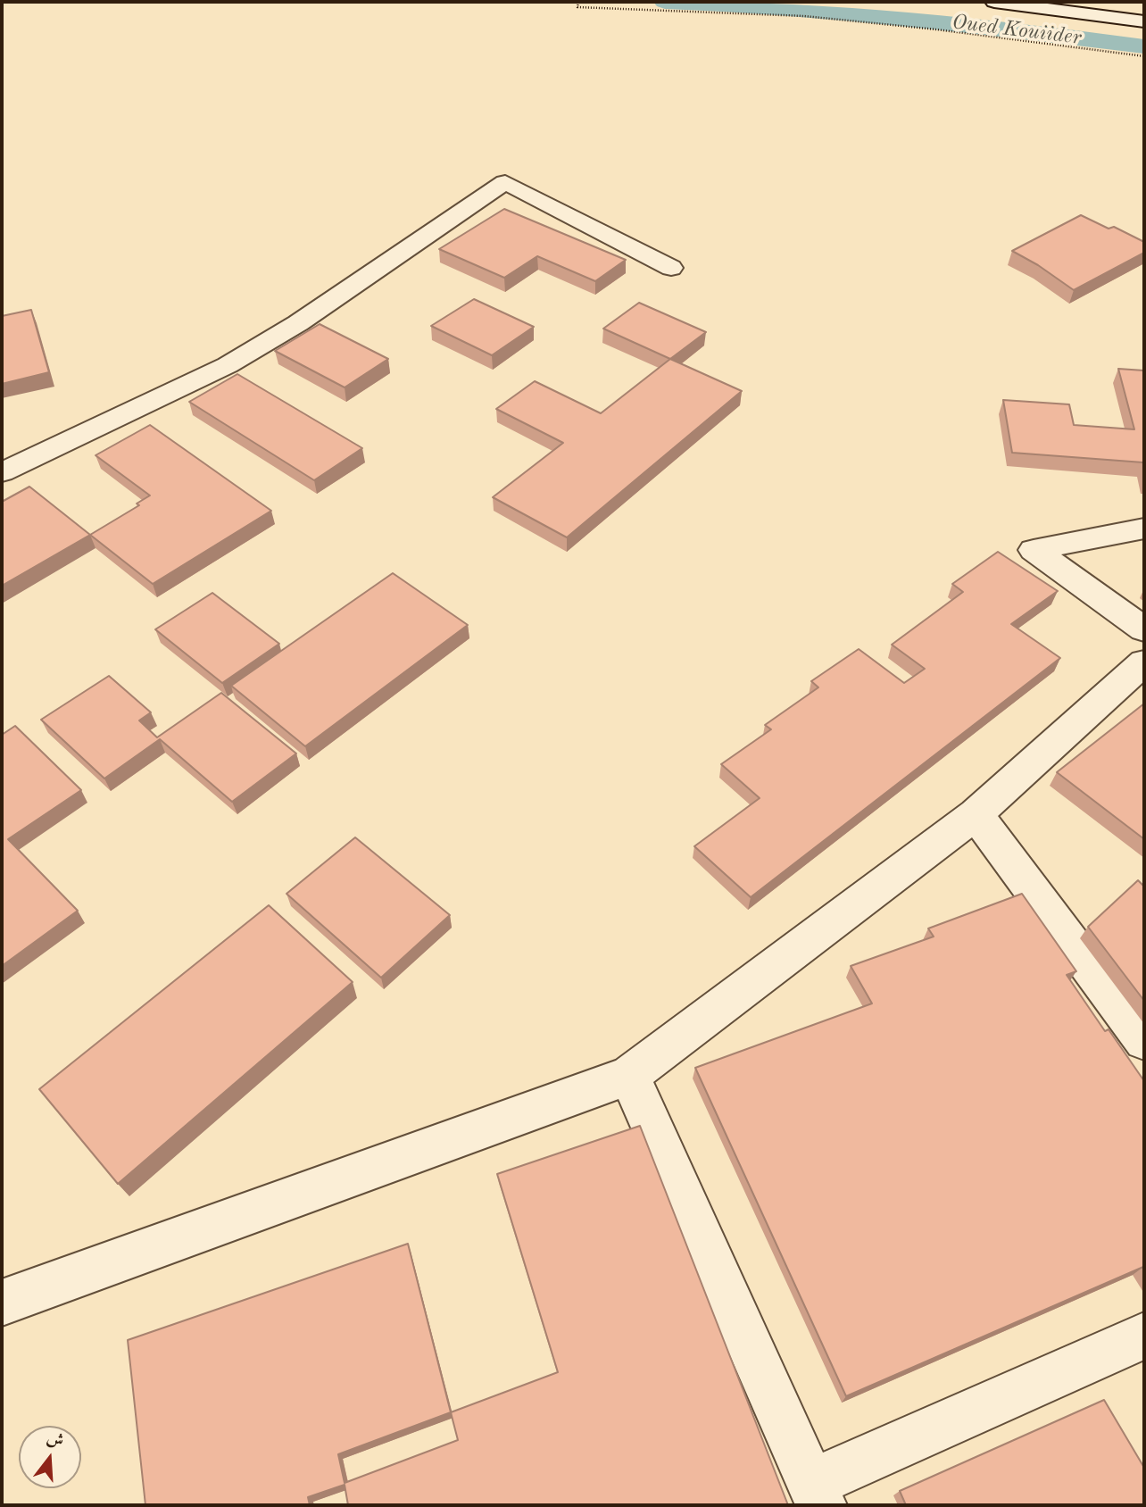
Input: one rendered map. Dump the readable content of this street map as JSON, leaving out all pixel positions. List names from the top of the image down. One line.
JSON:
{"water":["Oued Kouiider"],"north":"top"}
